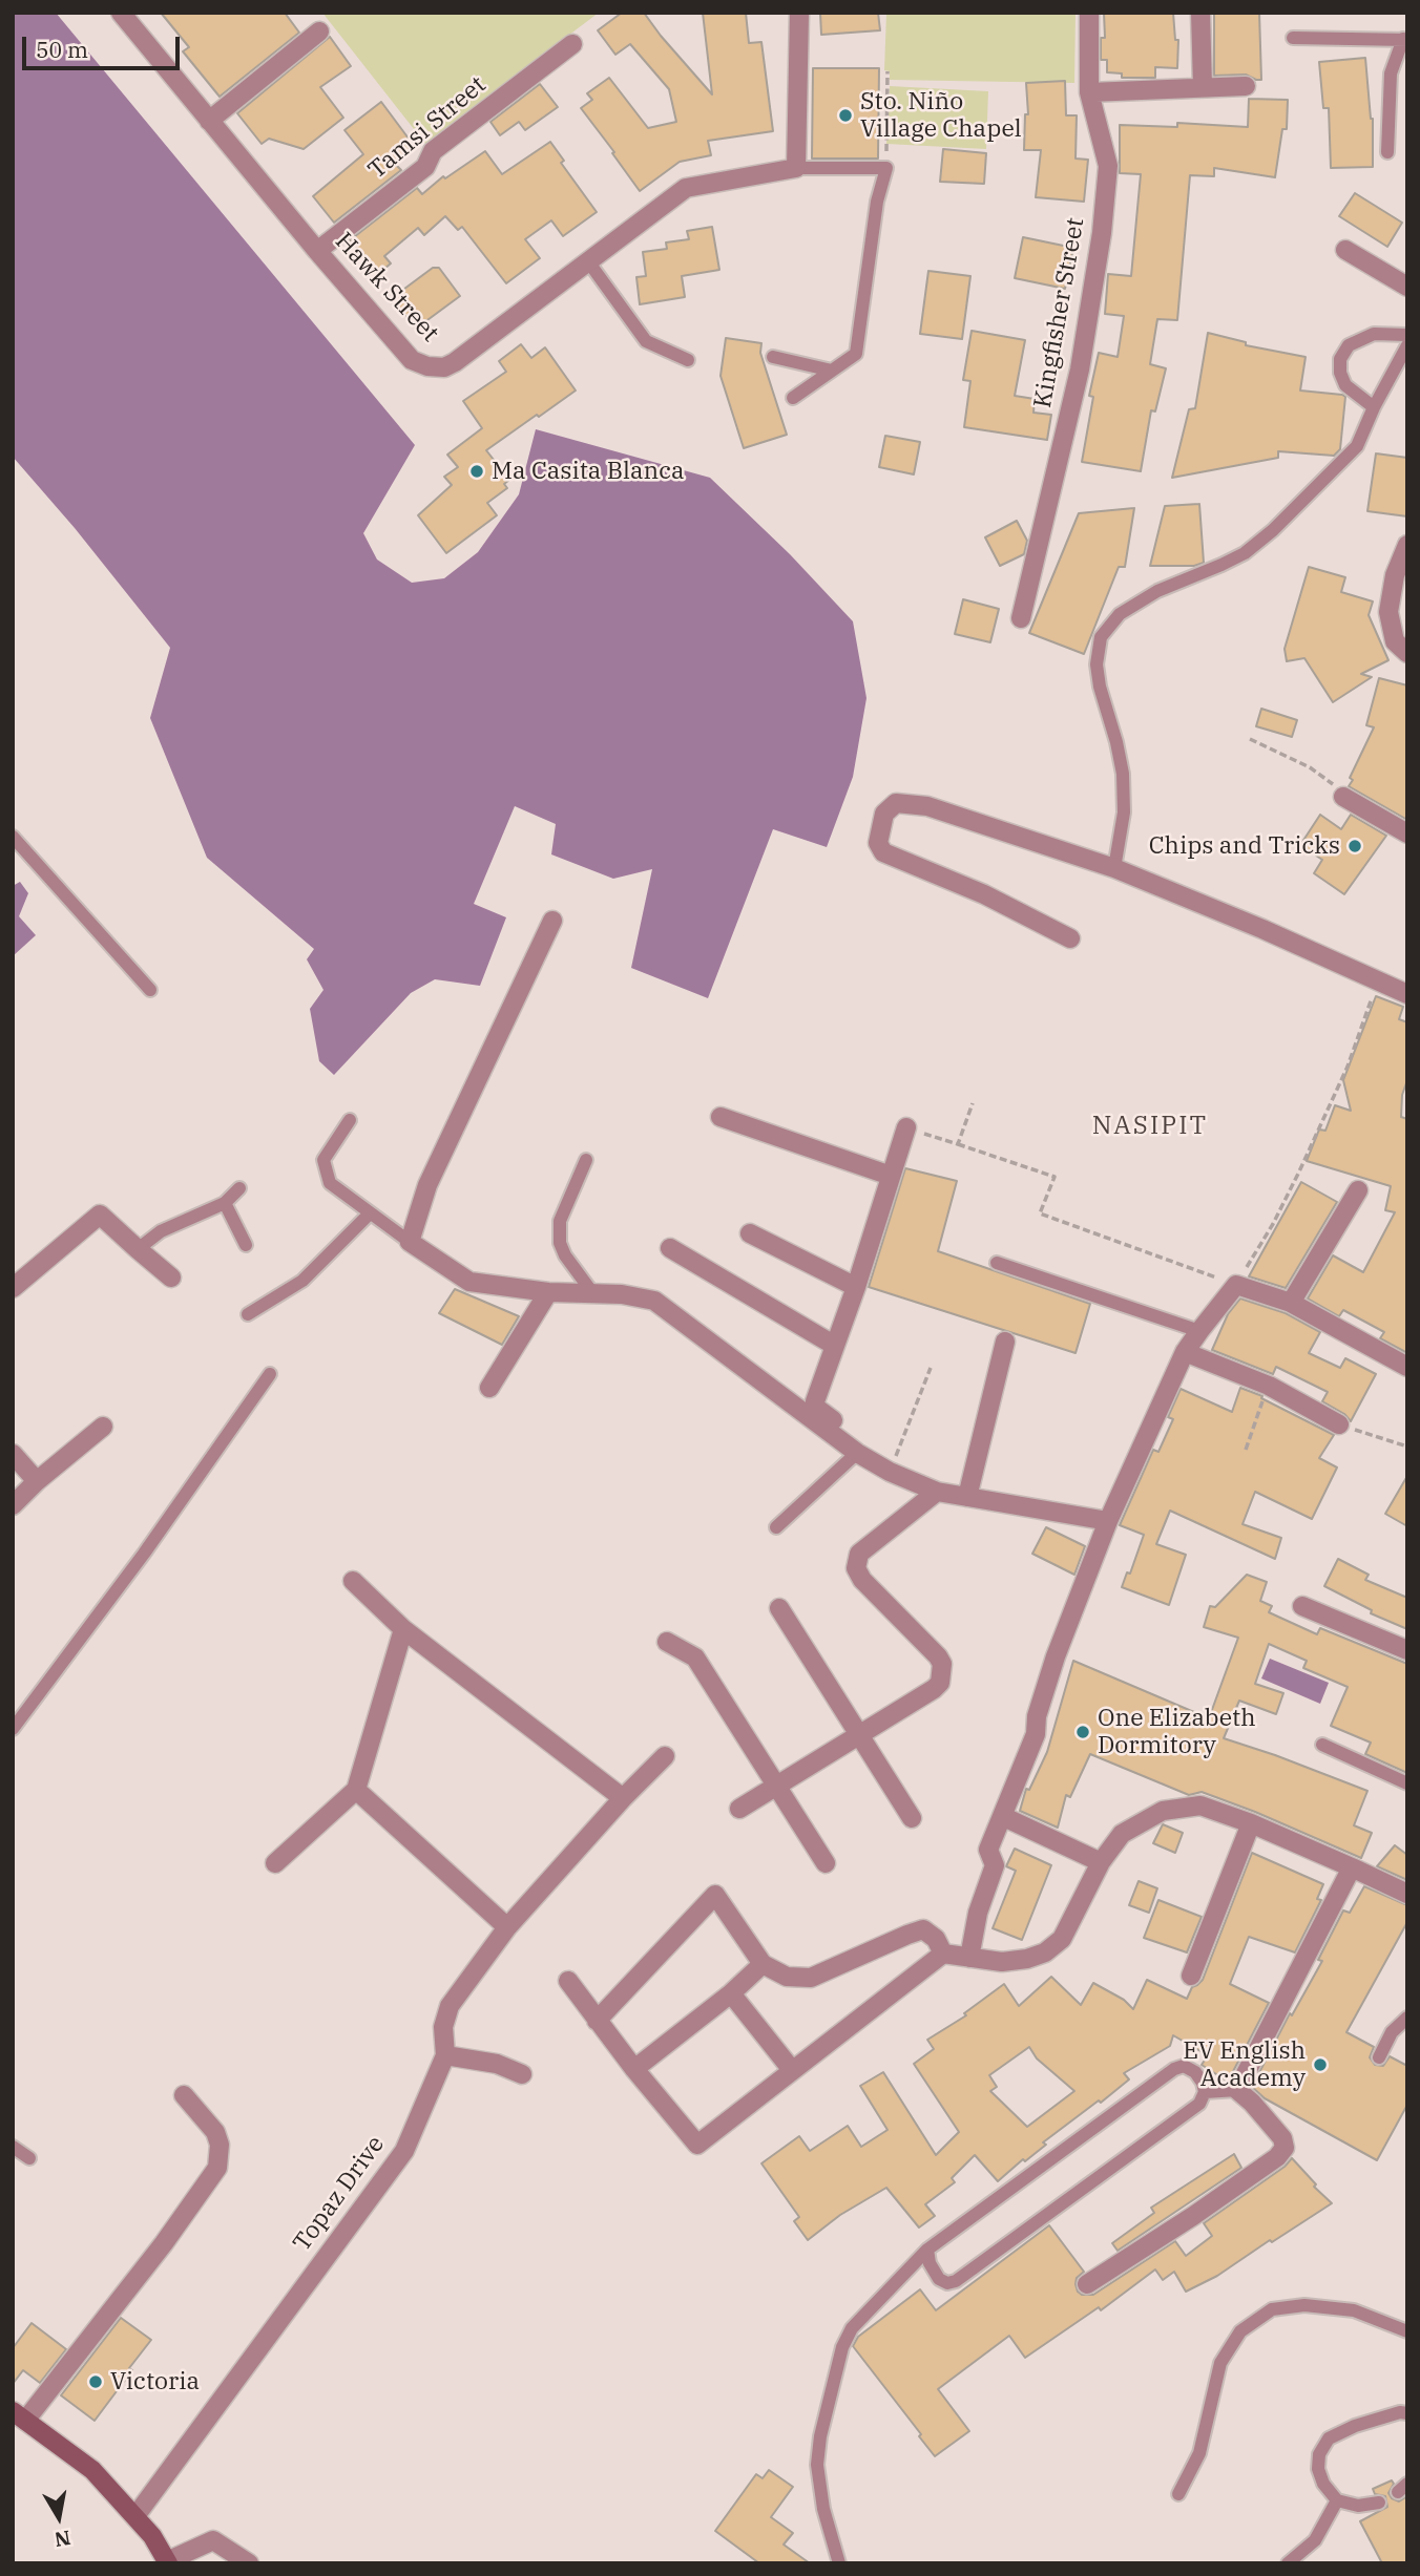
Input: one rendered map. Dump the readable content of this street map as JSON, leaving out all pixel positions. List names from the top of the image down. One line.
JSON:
{"streets":{"street":["Tamsi Street","Hawk Street","Kingfisher Street","Topaz Drive"]},"crossings":[["Tamsi Street","Hawk Street"]],"districts":["NASIPIT"],"places":["Sto. Niño Village Chapel","Ma Casita Blanca","Chips and Tricks","One Elizabeth Dormitory","EV English Academy","Victoria"],"scale_bar":"50 m","north":"bottom"}
